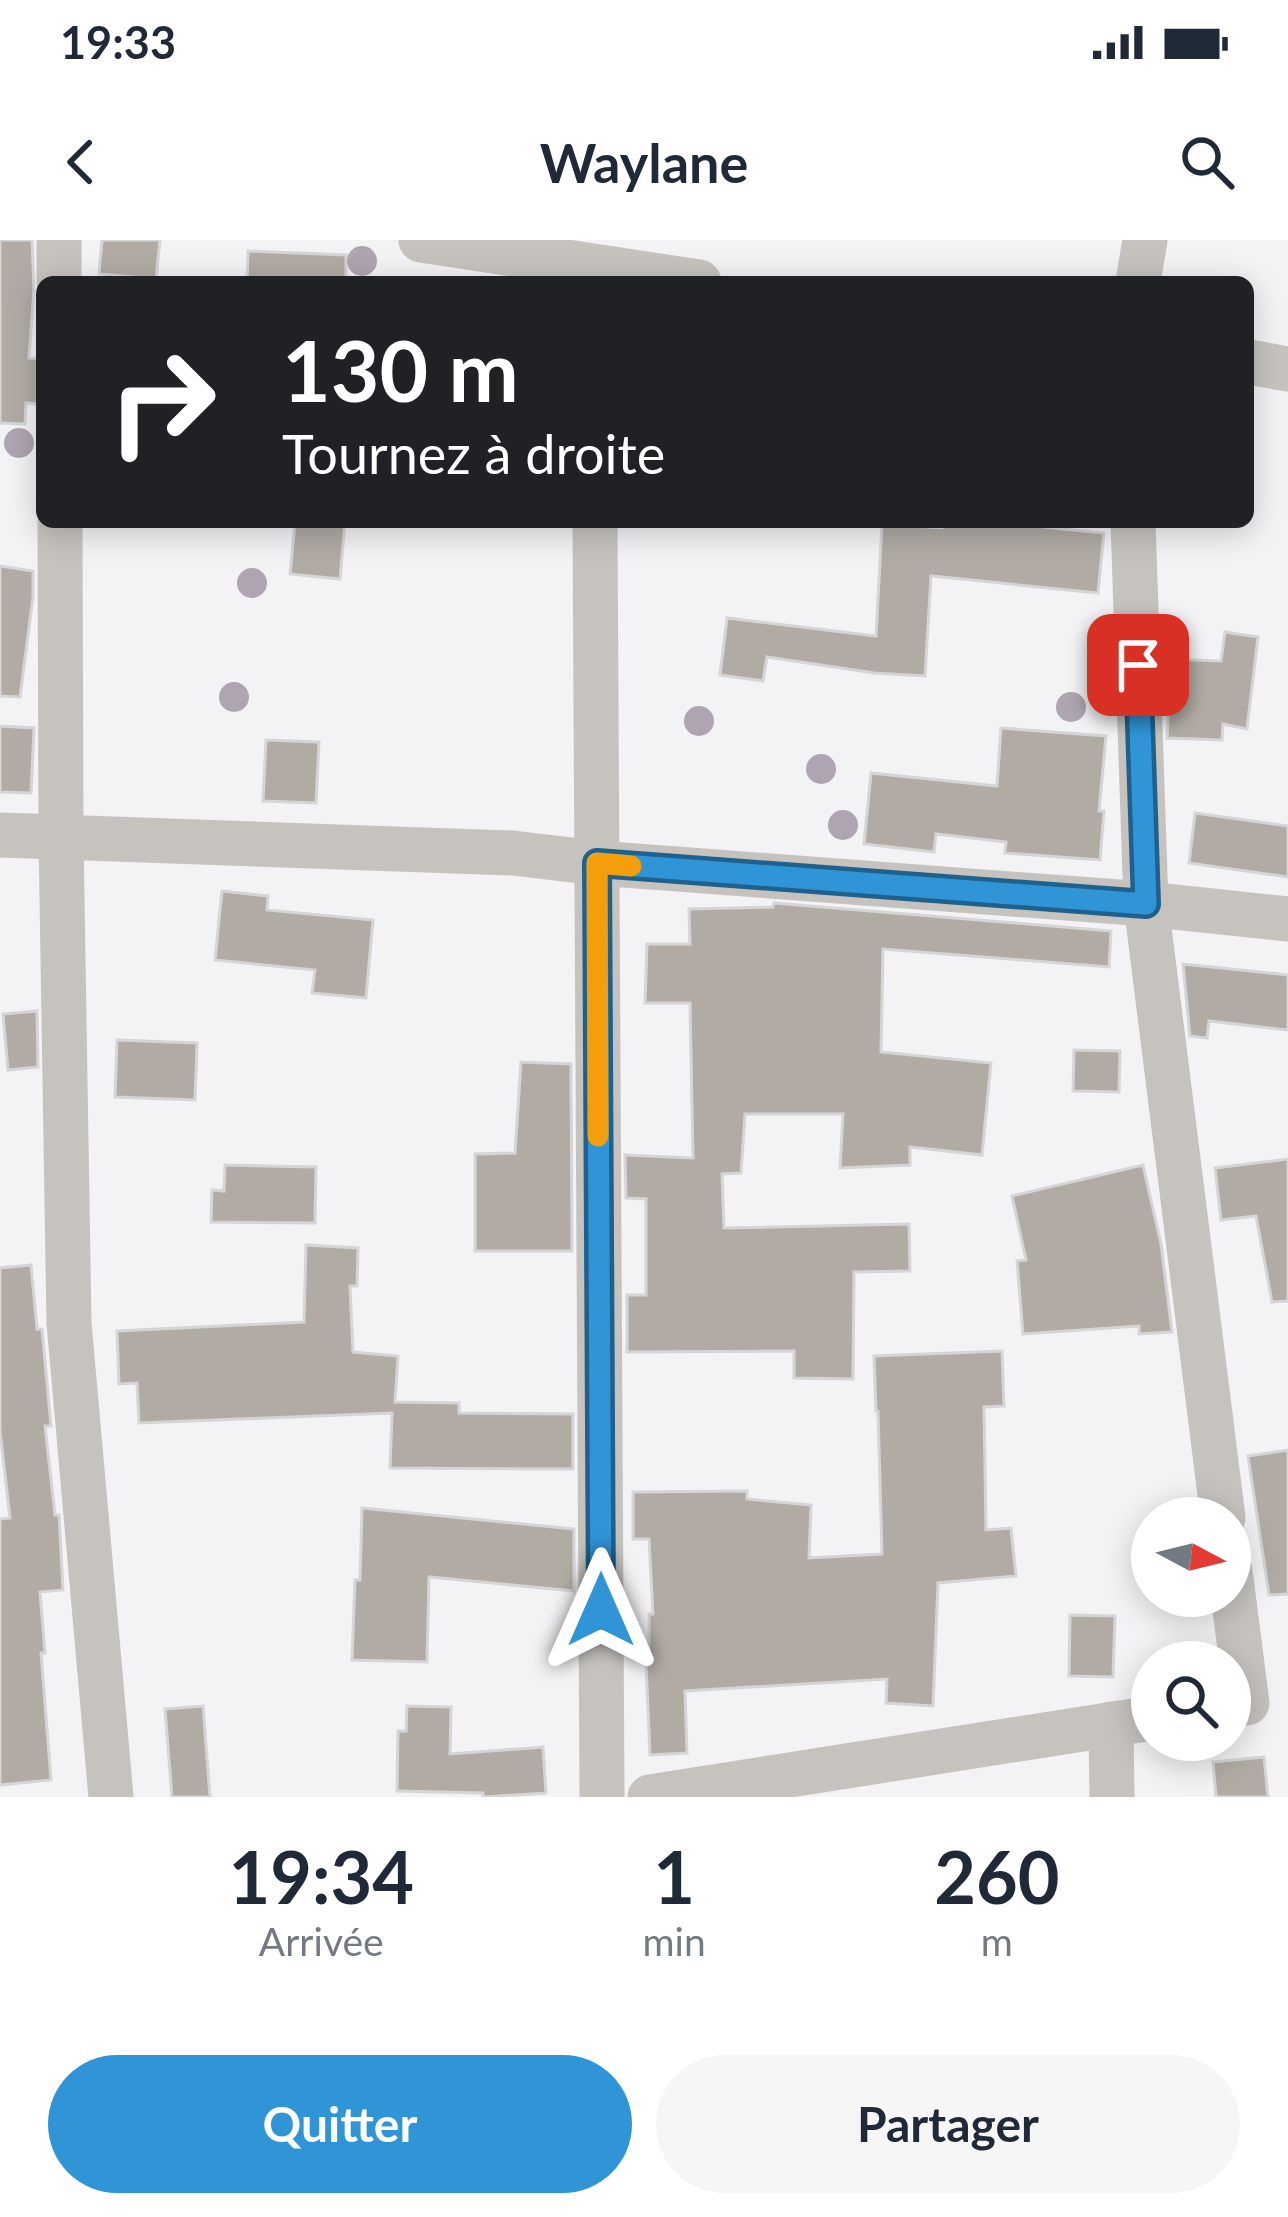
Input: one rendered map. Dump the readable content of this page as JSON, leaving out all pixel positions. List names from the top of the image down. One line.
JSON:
{"north":"right","page":{"status":"19:33","header":"Waylane","turn":["130 m","Tournez à droite"],"eta":["19:34","Arrivée","1","min","260","m"],"buttons":["Quitter","Partager"]}}
